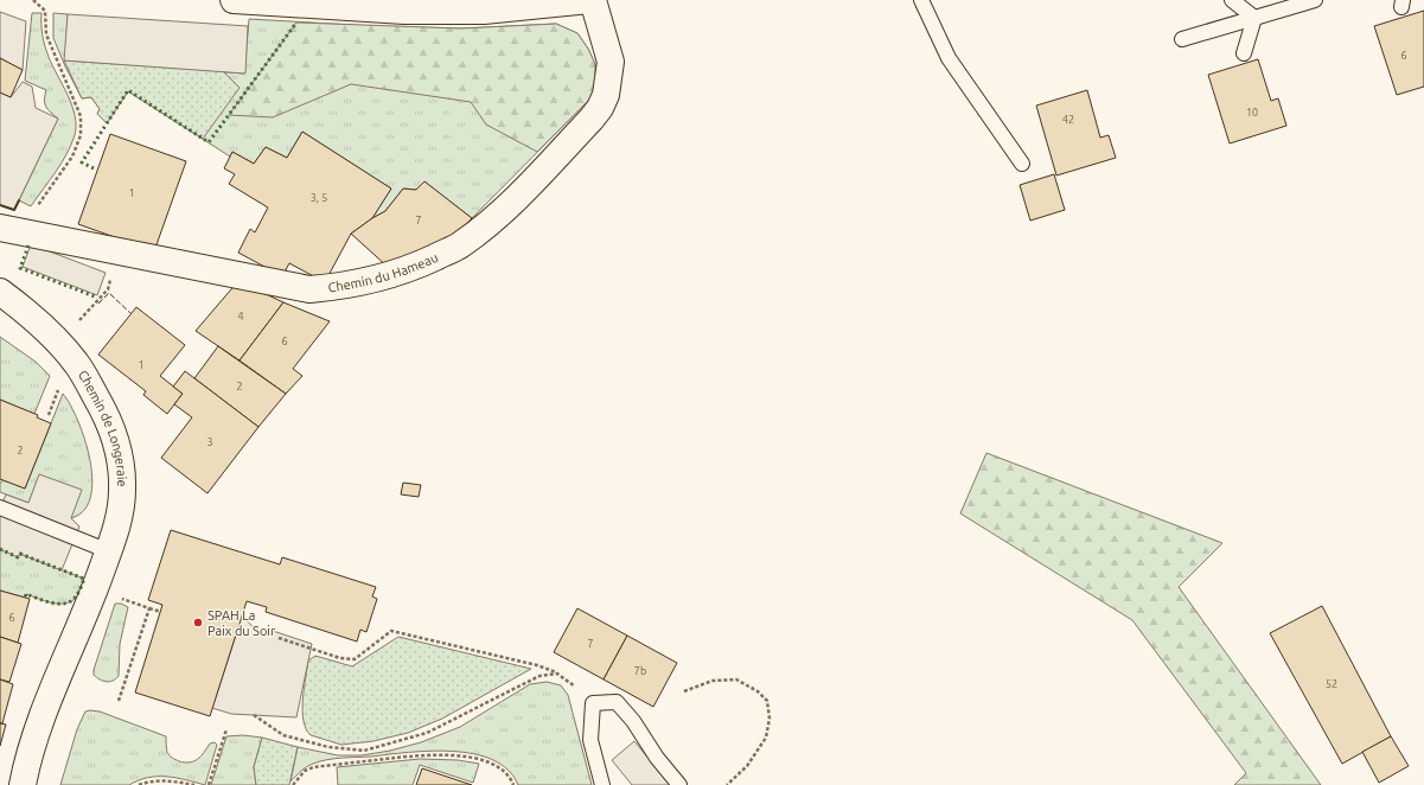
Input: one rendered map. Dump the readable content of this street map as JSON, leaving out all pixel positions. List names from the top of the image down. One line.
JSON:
{"streets":{"street":["Chemin du Hameau","Chemin de Longeraie"]},"places":["SPAH La Paix du Soir"],"house_numbers":["6","10","42","1","3, 5","7","4","6","1","2","3","2","6","7","7b","52"]}
